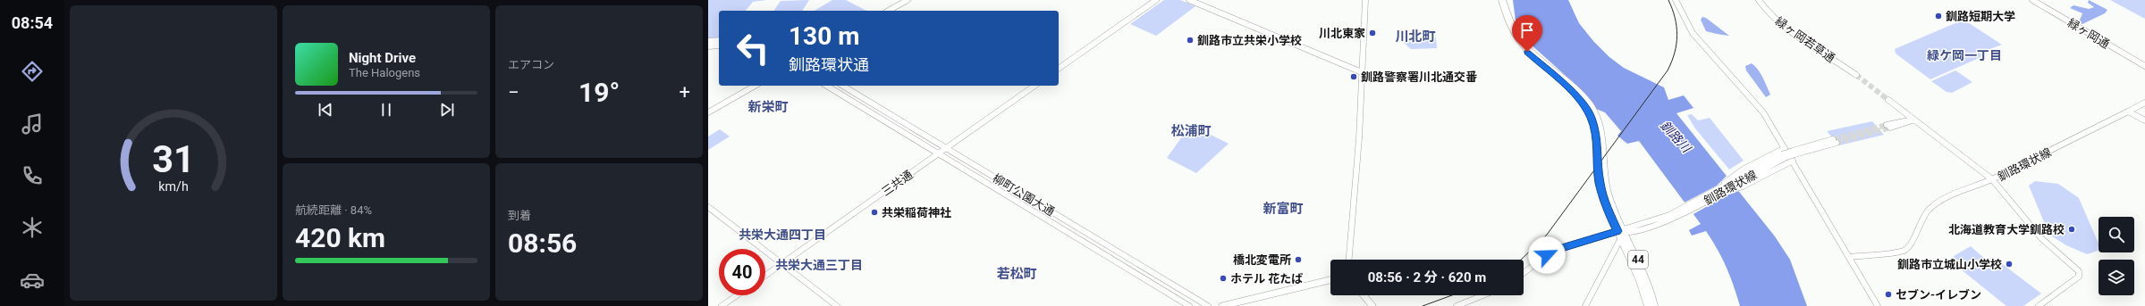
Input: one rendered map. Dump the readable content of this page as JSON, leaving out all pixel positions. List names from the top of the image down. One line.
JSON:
{"streets":{"highway":["44"],"street":["緑ヶ岡通","緑ヶ岡若草通","釧路環状線","三共通","柳町公園大通"]},"crossings":[["釧路環状線","44"],["三共通","柳町公園大通"]],"districts":["川北町","緑ケ岡一丁目","新栄町","松浦町","新富町","共栄大通四丁目","共栄大通三丁目","若松町"],"water":["釧路川"],"places":["釧路短期大学","川北東家","釧路市立共栄小学校","釧路警察署川北通交番","共栄稲荷神社","北海道教育大学釧路校","橋北変電所","釧路市立城山小学校","ホテル 花たば","セブン-イレブン"],"page":{"tabs":"08:54","tile":["エアコン",["航続距離 · 84%","420 km"],["到着","08:56"]],"turn":["130 m","釧路環状通"],"song":["Night Drive","The Halogens"],"heat":["−","19°","+"],"limit":"40","trip":"08:56 · 2 分 · 620 m","gauge":["31","km/h"]}}
